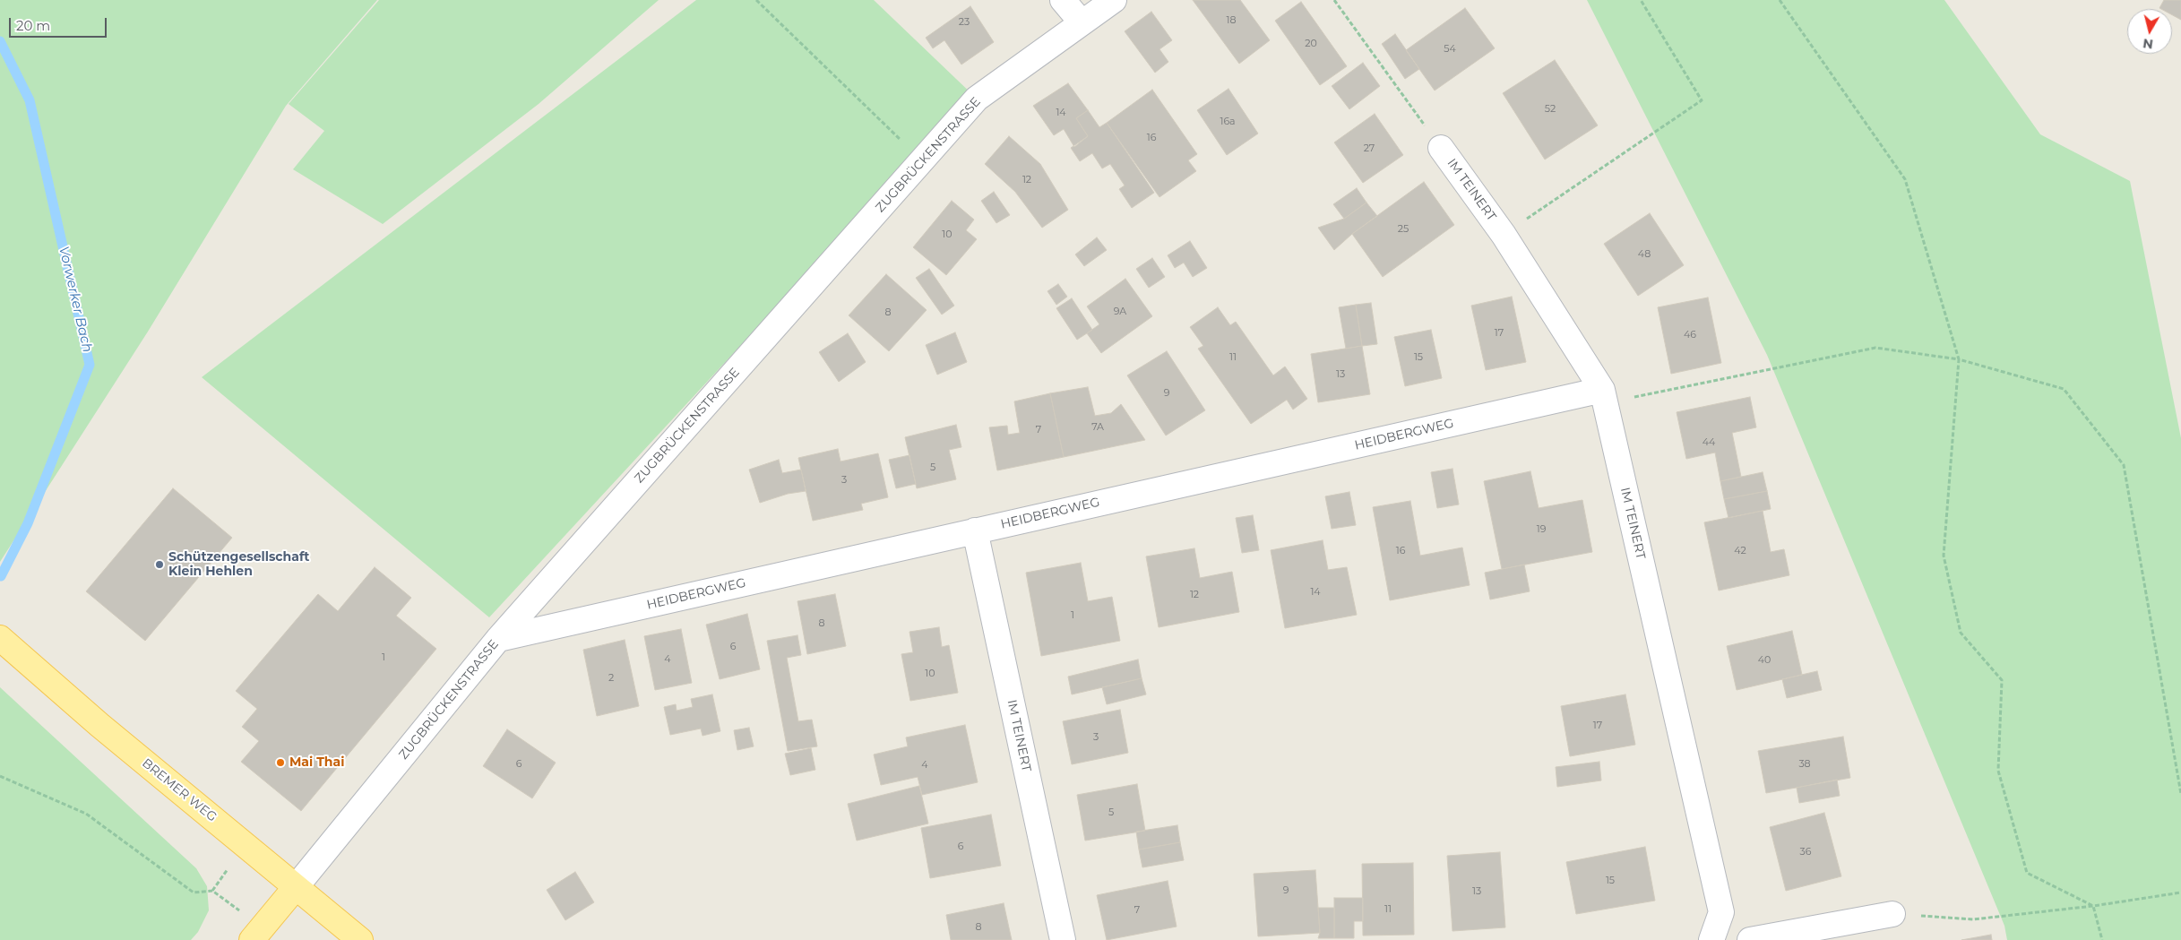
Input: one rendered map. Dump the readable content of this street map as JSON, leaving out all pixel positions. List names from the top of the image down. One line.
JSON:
{"streets":{"main road":["BREMER WEG"],"street":["ZUGBRÜCKENSTRASSE","IM TEINERT","HEIDBERGWEG"]},"crossings":[["ZUGBRÜCKENSTRASSE","HEIDBERGWEG"],["ZUGBRÜCKENSTRASSE","BREMER WEG"],["IM TEINERT","HEIDBERGWEG"]],"water":["Vorwerker Bach"],"places":["Schützengesellschaft Klein Hehlen","Mai Thai"],"house_numbers":["18","23","20","54","52","14","16a","16","27","12","25","10","48","9A","8","17","46","11","15","13","9","7A","7","44","5","3","19","16","42","14","12","1","8","6","1","4","40","10","2","17","3","6","38","4","5","6","36","15","9","13","11","7","8"],"scale_bar":"20 m","north":"bottom"}
